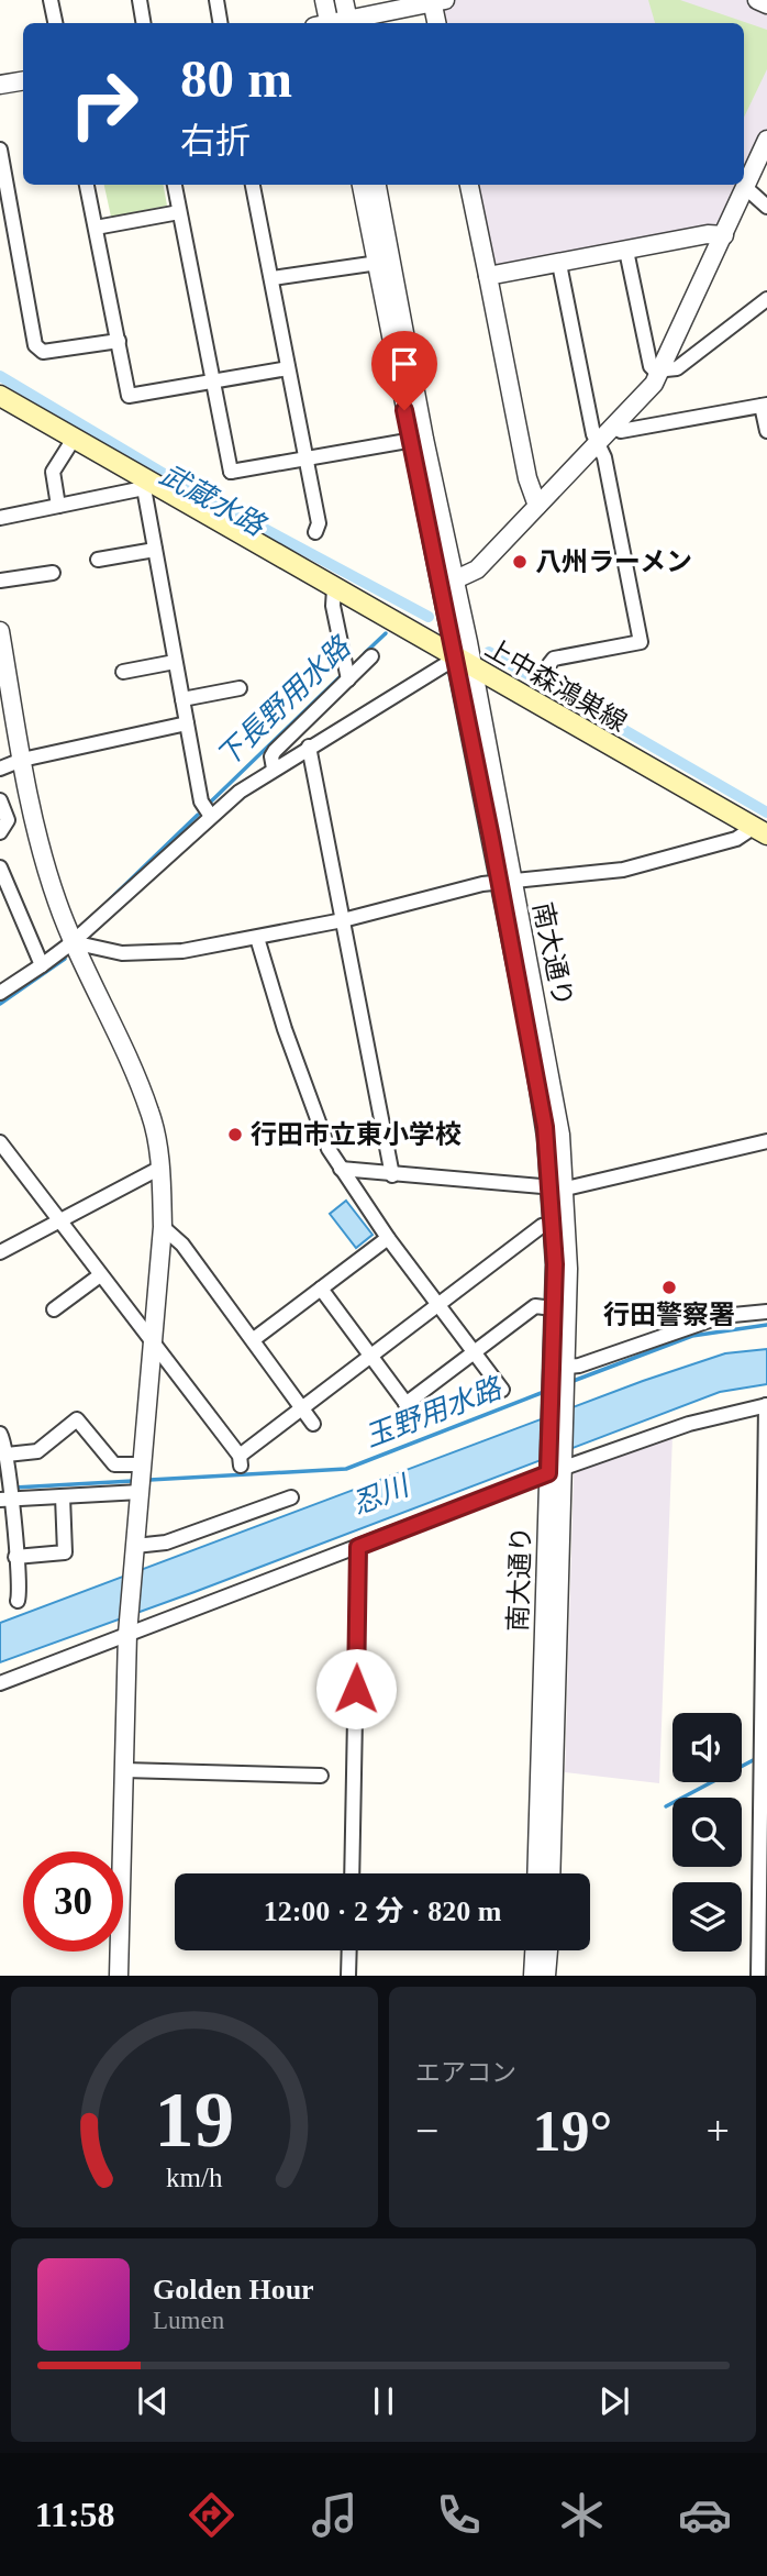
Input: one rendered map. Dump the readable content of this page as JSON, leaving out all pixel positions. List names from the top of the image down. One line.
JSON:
{"streets":{"main road":["上中森鴻巣線"],"street":["南大通り"]},"crossings":[["上中森鴻巣線","南大通り"]],"water":["武蔵水路","下長野用水路","玉野用水路","忍川"],"places":["八州ラーメン","行田市立東小学校","行田警察署"],"page":{"turn":["80 m","右折"],"limit":"30","trip":"12:00 · 2 分 · 820 m","tile":"エアコン","heat":["−","19°","+"],"song":["Golden Hour","Lumen"],"tabs":"11:58","gauge":["19","km/h"]}}
